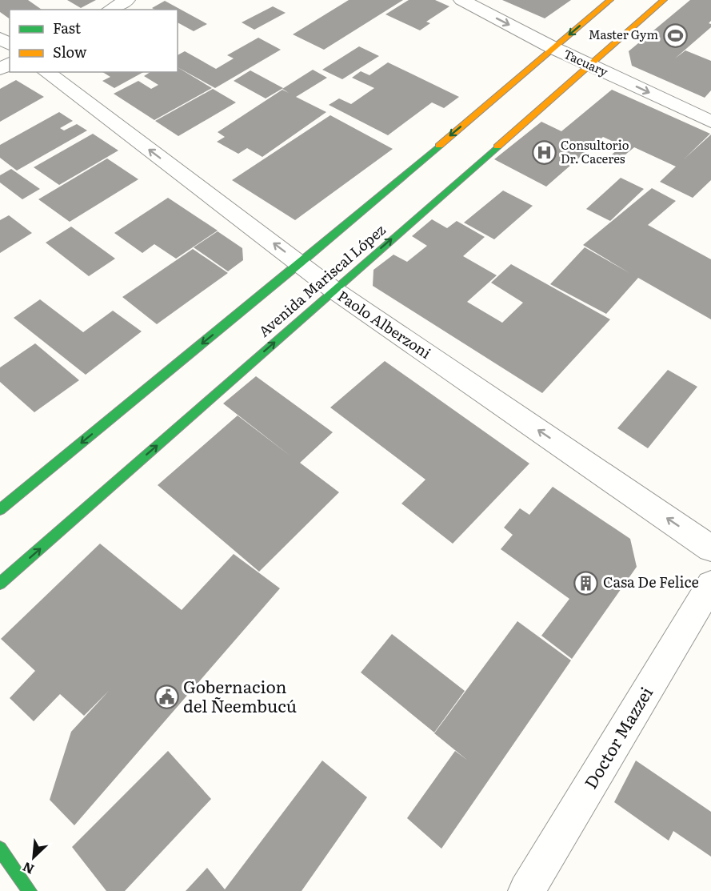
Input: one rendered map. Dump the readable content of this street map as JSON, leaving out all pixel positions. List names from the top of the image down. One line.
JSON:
{"streets":{"main road":["Avenida Mariscal López"],"street":["Tacuary","Paolo Alberzoni","Doctor Mazzei"]},"crossings":[["Tacuary","Avenida Mariscal López"],["Avenida Mariscal López","Paolo Alberzoni"]],"one_way":["Tacuary","Paolo Alberzoni"],"places":{"sports":["Master Gym"],"hospital":["Consultorio Dr. Caceres"],"building":["Casa De Felice"],"public building":["Gobernacion del Ñeembucú"]},"legend":["Fast","Slow"],"north":"bottom left"}
